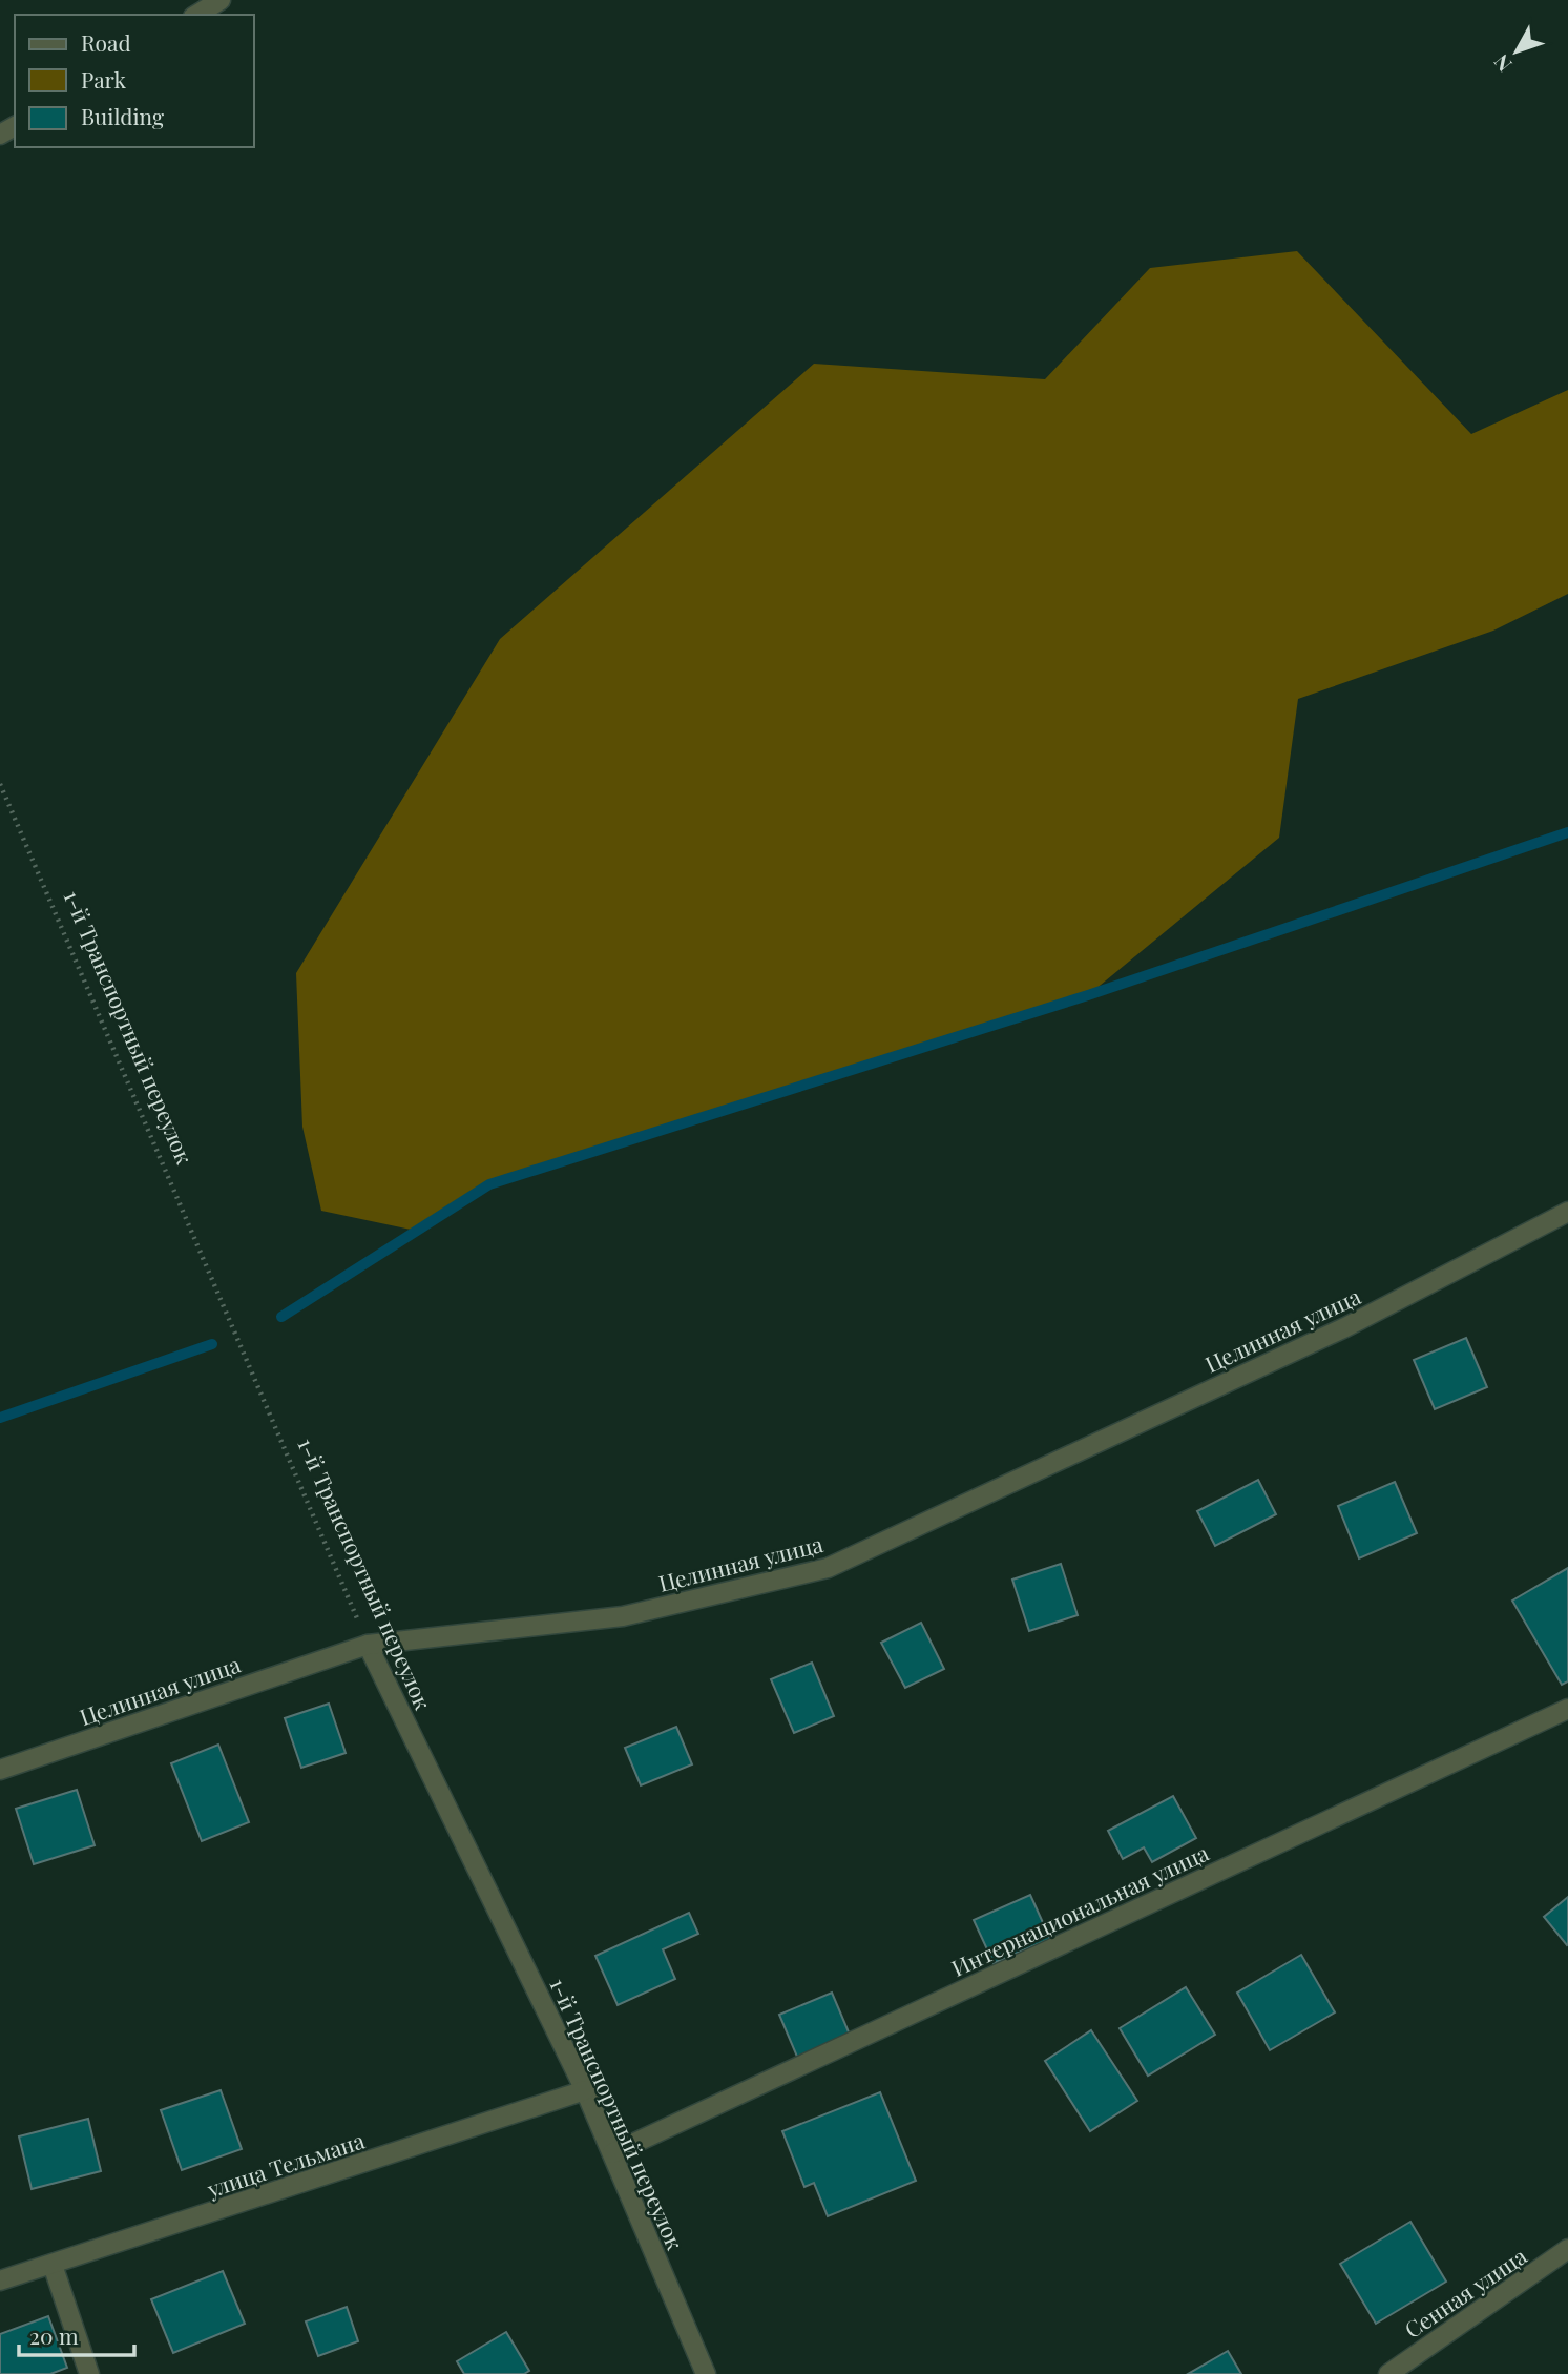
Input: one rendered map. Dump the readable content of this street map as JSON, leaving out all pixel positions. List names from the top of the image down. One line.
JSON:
{"streets":{"street":["1-й Транспортный переулок","Целинная улица","Интернациональная улица","улица Тельмана","Сенная улица"]},"crossings":[["1-й Транспортный переулок","Целинная улица"],["1-й Транспортный переулок","Интернациональная улица"],["1-й Транспортный переулок","улица Тельмана"]],"legend":["Road","Park","Building"],"scale_bar":"20 m","north":"bottom left"}
